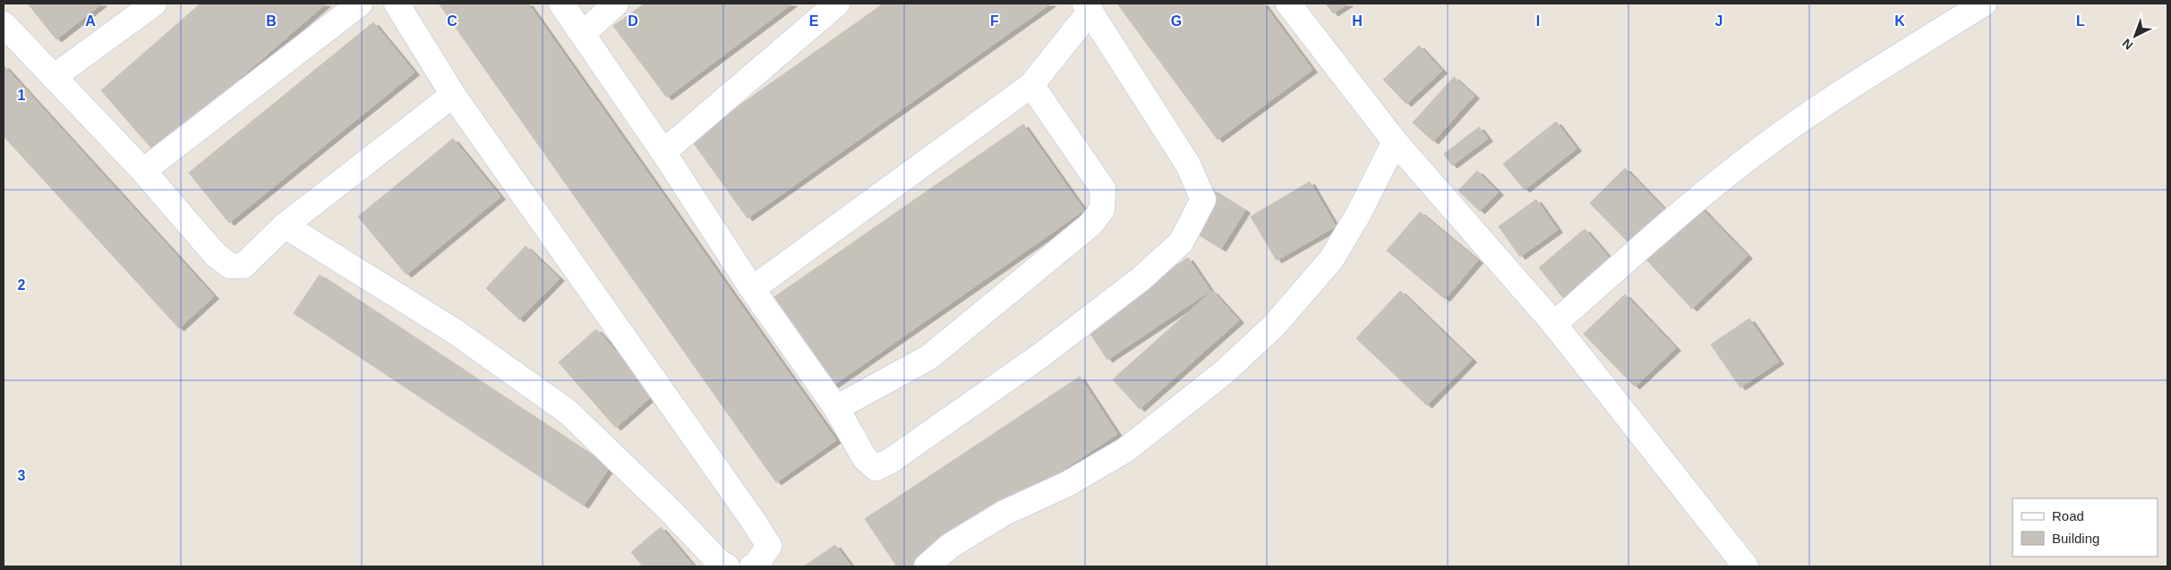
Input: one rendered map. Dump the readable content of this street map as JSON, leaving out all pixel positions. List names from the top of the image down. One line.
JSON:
{"legend":["Road","Building"],"north":"bottom left","grid":{"columns":["A","B","C","D","E","F","G","H","I","J","K","L"],"rows":["1","2","3"]}}
